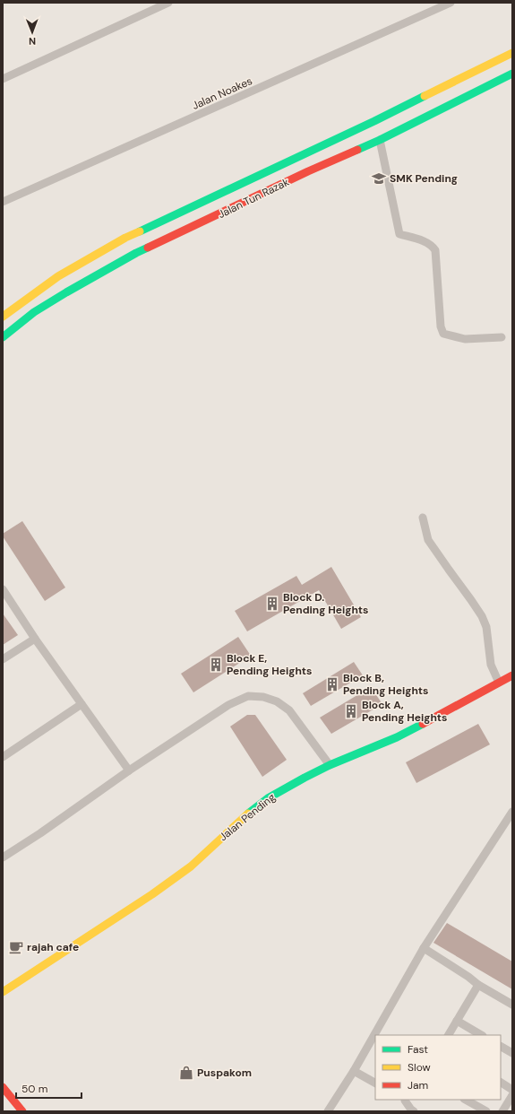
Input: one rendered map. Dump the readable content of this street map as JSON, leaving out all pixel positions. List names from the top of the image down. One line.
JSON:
{"streets":{"main road":["Jalan Tun Razak","Jalan Pending"],"street":["Jalan Noakes"]},"places":{"school or university":["SMK Pending"],"building":["Block D. Pending Heights","Block E, Pending Heights","Block B, Pending Heights","Block A, Pending Heights"],"cafe":["rajah cafe"],"shop":["Puspakom"]},"legend":["Fast","Slow","Jam"],"scale_bar":"50 m","north":"bottom"}
